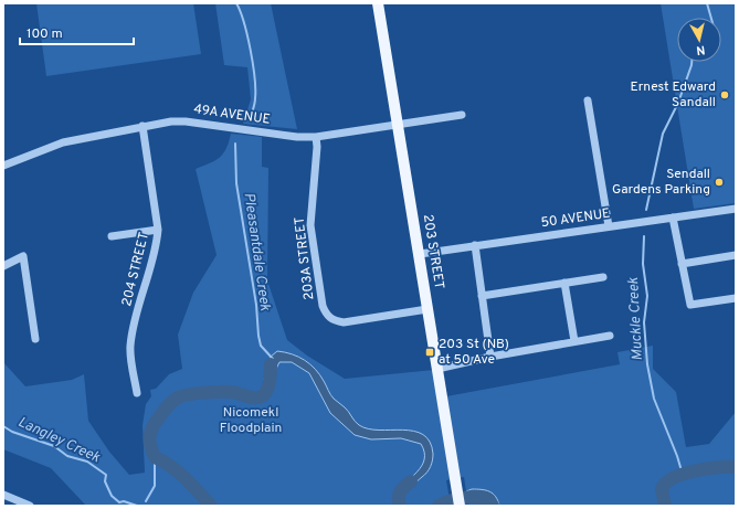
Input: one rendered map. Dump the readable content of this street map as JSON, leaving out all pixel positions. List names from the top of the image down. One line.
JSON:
{"streets":{"main road":["203 STREET"],"street":["49A AVENUE","50 AVENUE","203A STREET","204 STREET"]},"crossings":[["49A AVENUE","203 STREET"],["49A AVENUE","203A STREET"],["49A AVENUE","204 STREET"],["50 AVENUE","203 STREET"],["203 STREET","203A STREET"]],"water":["Pleasantdale Creek","Muckle Creek","Langley Creek"],"parks":["Nicomekl Floodplain"],"places":{"other":["Ernest Edward Sandall","Sendall Gardens Parking"],"transit":["203 St (NB) at 50 Ave"]},"scale_bar":"100 m","north":"bottom"}
